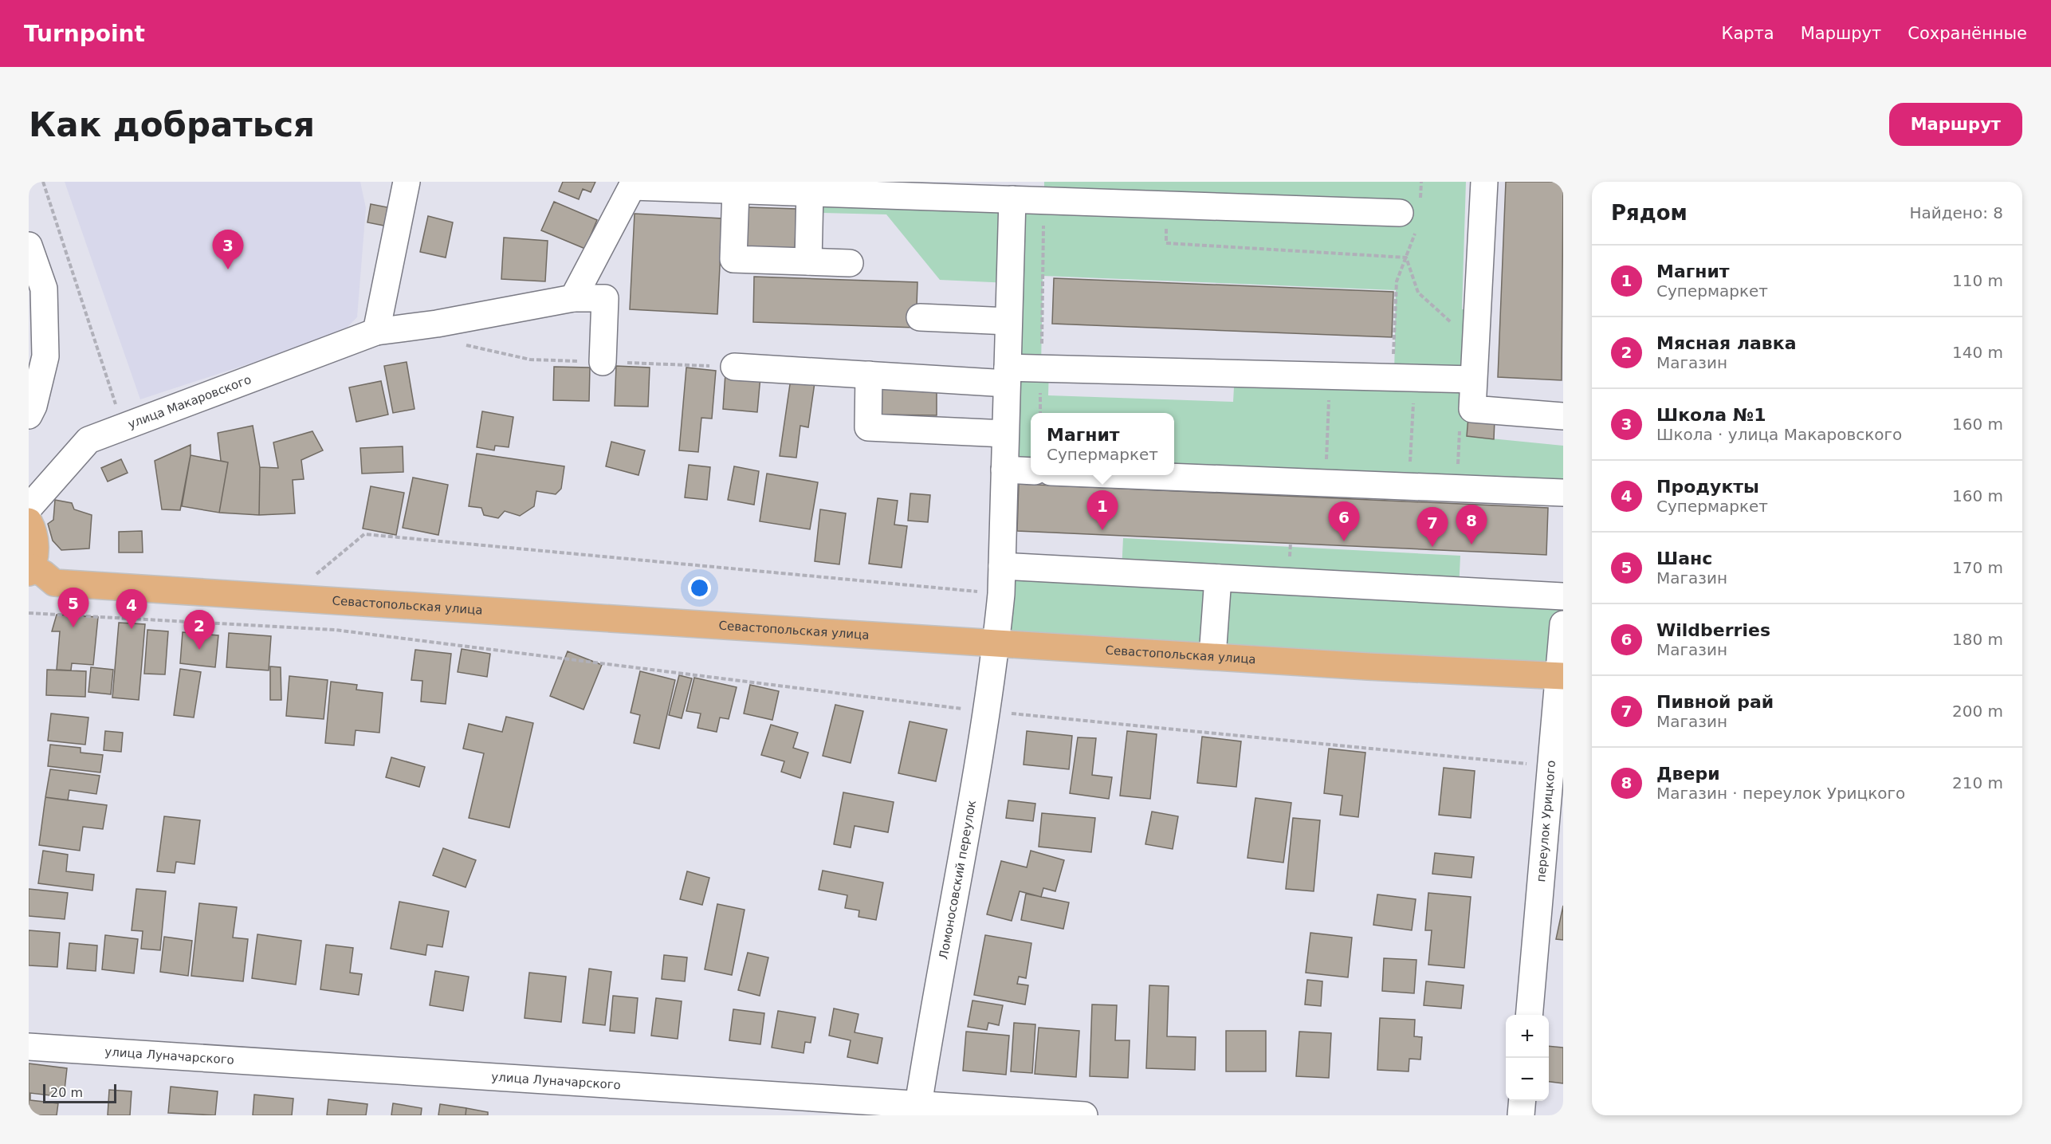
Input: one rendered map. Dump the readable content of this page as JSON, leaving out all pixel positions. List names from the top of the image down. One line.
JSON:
{"streets":{"main road":["Севастопольская улица"],"street":["улица Макаровского","переулок Урицкого","Ломоносовский переулок","улица Луначарского"]},"crossings":[["Севастопольская улица","переулок Урицкого"],["Севастопольская улица","Ломоносовский переулок"],["Ломоносовский переулок","улица Луначарского"]],"scale_bar":"20 m","page":{"header":"Turnpoint","nav":["Карта","Маршрут","Сохранённые"],"buttons":"Маршрут","title":"Как добраться","heading":["Рядом","Найдено: 8"],"pins":["3","1","6","8","7","5","4","2"],"list":[{"mark":"1","name":"Магнит","note":"Супермаркет","value":"110 m"},{"mark":"2","name":"Мясная лавка","note":"Магазин","value":"140 m"},{"mark":"3","name":"Школа №1","note":"Школа · улица Макаровского","value":"160 m"},{"mark":"4","name":"Продукты","note":"Супермаркет","value":"160 m"},{"mark":"5","name":"Шанс","note":"Магазин","value":"170 m"},{"mark":"6","name":"Wildberries","note":"Магазин","value":"180 m"},{"mark":"7","name":"Пивной рай","note":"Магазин","value":"200 m"},{"mark":"8","name":"Двери","note":"Магазин · переулок Урицкого","value":"210 m"}],"popup":["Магнит","Супермаркет"],"map_buttons":["+","−"],"scale":"20 m"}}
